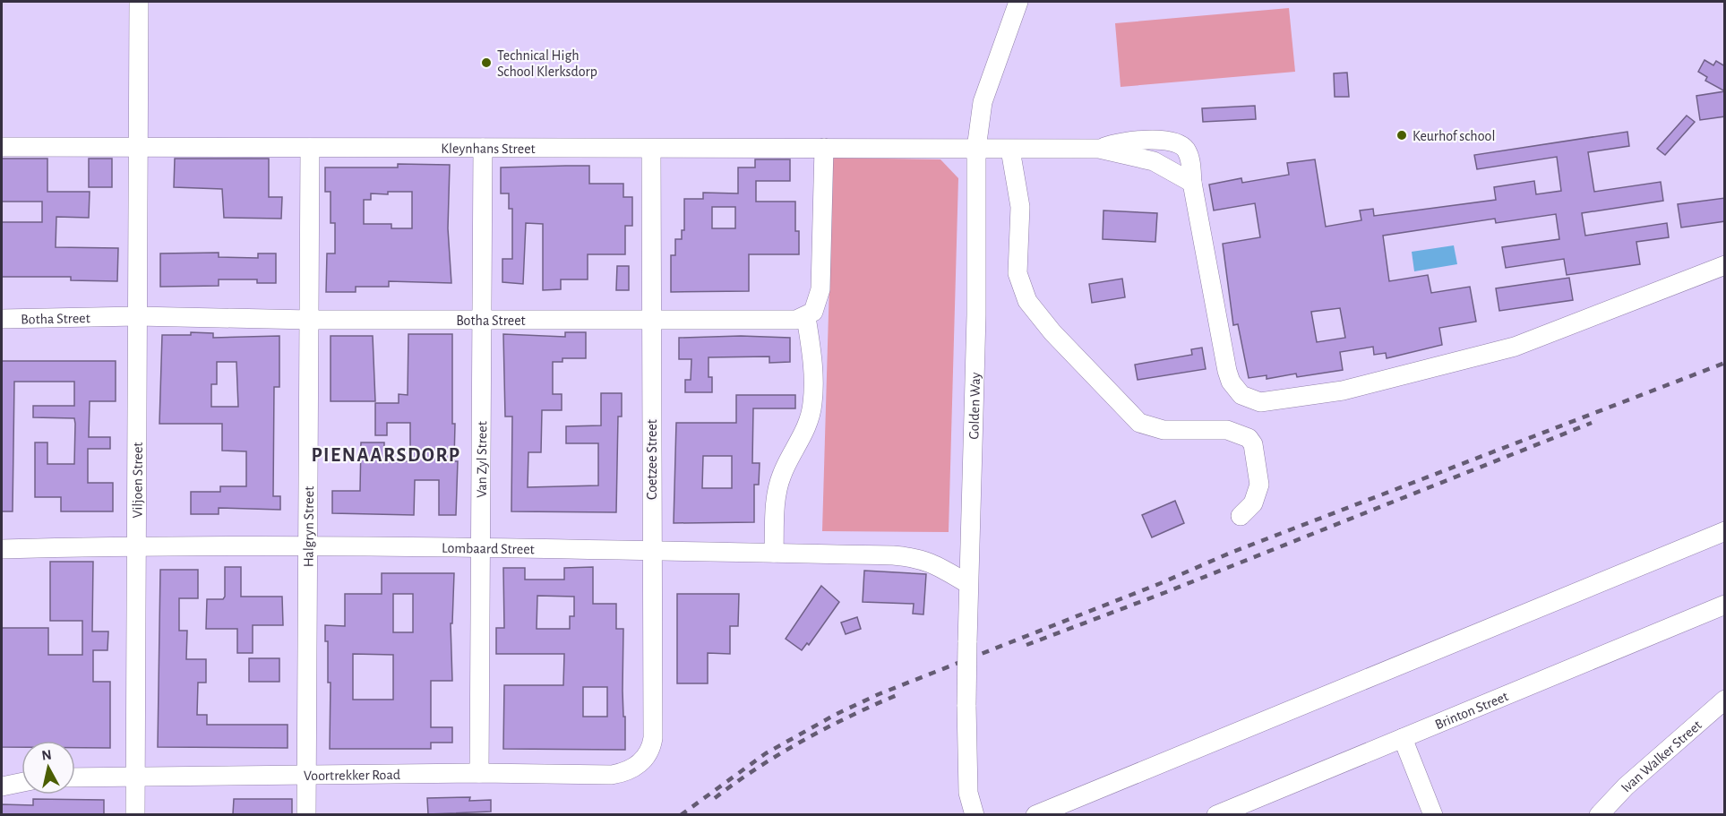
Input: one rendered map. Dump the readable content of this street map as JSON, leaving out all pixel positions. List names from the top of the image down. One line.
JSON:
{"streets":{"street":["Kleynhans Street","Botha Street","Golden Way","Coetzee Street","Van Zyl Street","Viljoen Street","Halgryn Street","Lombaard Street","Brinton Street","Ivan Walker Street","Voortrekker Road"]},"crossings":[["Kleynhans Street","Golden Way"],["Kleynhans Street","Coetzee Street"],["Kleynhans Street","Van Zyl Street"],["Kleynhans Street","Viljoen Street"],["Kleynhans Street","Halgryn Street"],["Botha Street","Coetzee Street"],["Botha Street","Van Zyl Street"],["Botha Street","Viljoen Street"],["Botha Street","Halgryn Street"],["Golden Way","Lombaard Street"],["Coetzee Street","Lombaard Street"],["Coetzee Street","Voortrekker Road"],["Van Zyl Street","Lombaard Street"],["Van Zyl Street","Voortrekker Road"],["Viljoen Street","Lombaard Street"],["Viljoen Street","Voortrekker Road"],["Halgryn Street","Lombaard Street"],["Halgryn Street","Voortrekker Road"]],"districts":["PIENAARSDORP"],"places":["Technical High School Klerksdorp","Keurhof school"],"north":"top"}
